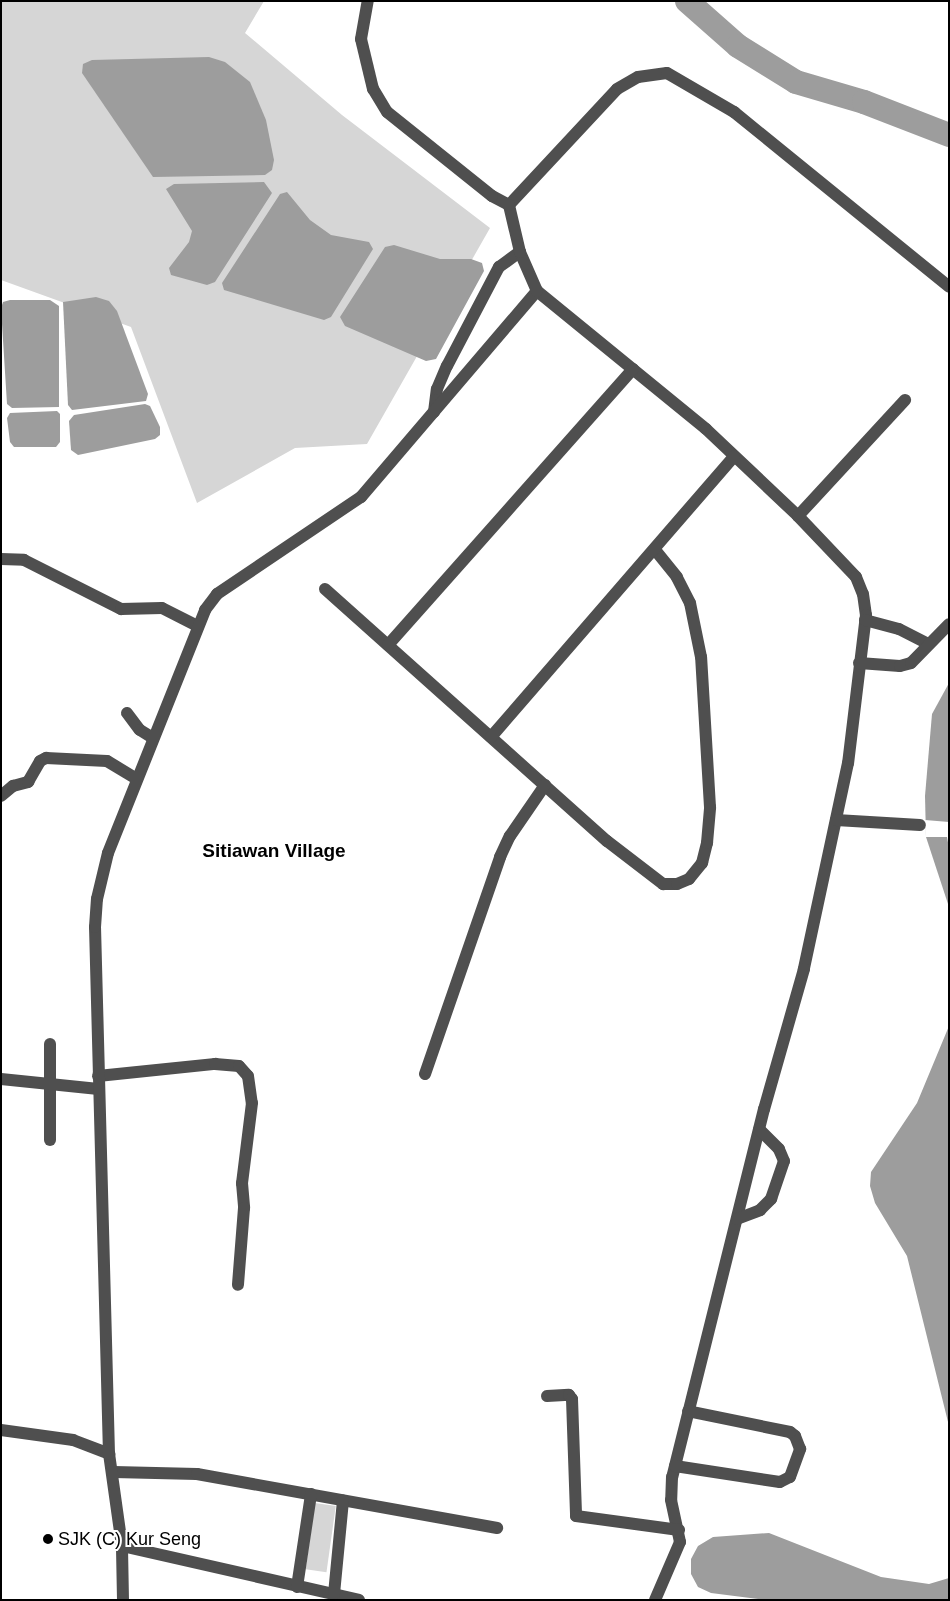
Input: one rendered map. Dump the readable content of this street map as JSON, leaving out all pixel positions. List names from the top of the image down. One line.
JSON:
{"districts":["Sitiawan Village"],"places":["SJK (C) Kur Seng"]}
